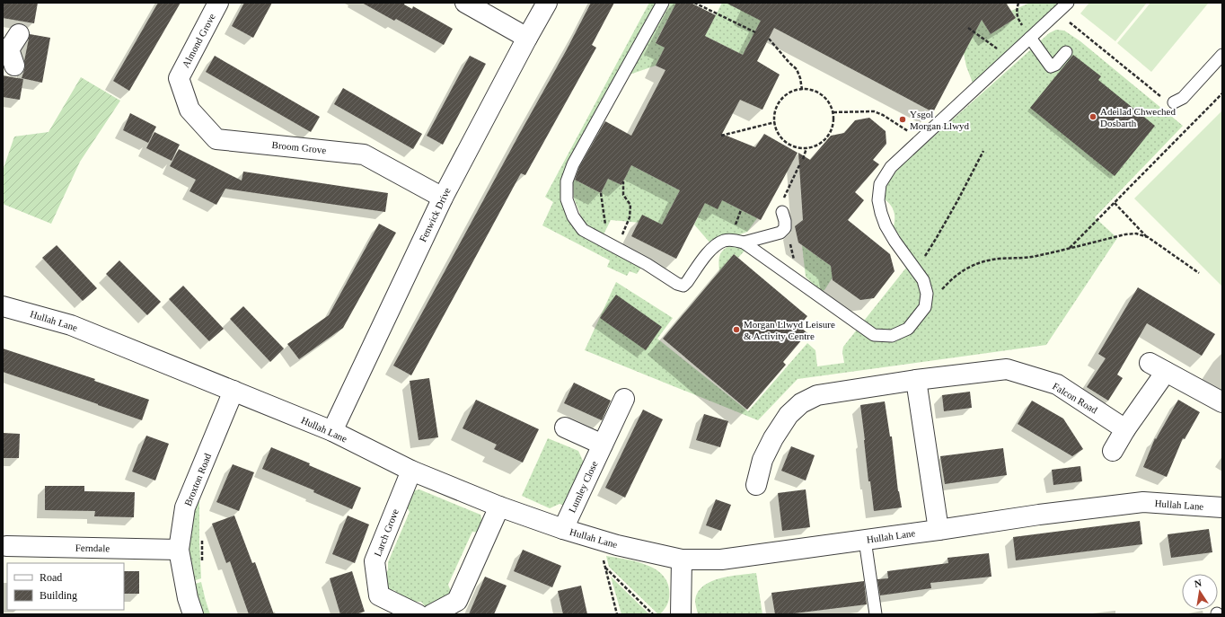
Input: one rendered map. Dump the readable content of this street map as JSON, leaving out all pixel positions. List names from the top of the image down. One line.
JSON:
{"streets":{"street":["Almond Grove","Broom Grove","Fenwick Drive","Hullah Lane","Falcon Road","Broxton Road","Lumley Close","Larch Grove","Ferndale"]},"crossings":[["Almond Grove","Broom Grove"],["Broom Grove","Fenwick Drive"],["Fenwick Drive","Hullah Lane"],["Hullah Lane","Broxton Road"],["Hullah Lane","Lumley Close"],["Hullah Lane","Larch Grove"],["Broxton Road","Ferndale"]],"places":["Adeilad Chweched Dosbarth","Ysgol Morgan Llwyd","Morgan Llwyd Leisure & Activity Centre"],"legend":["Road","Building"],"north":"top"}
